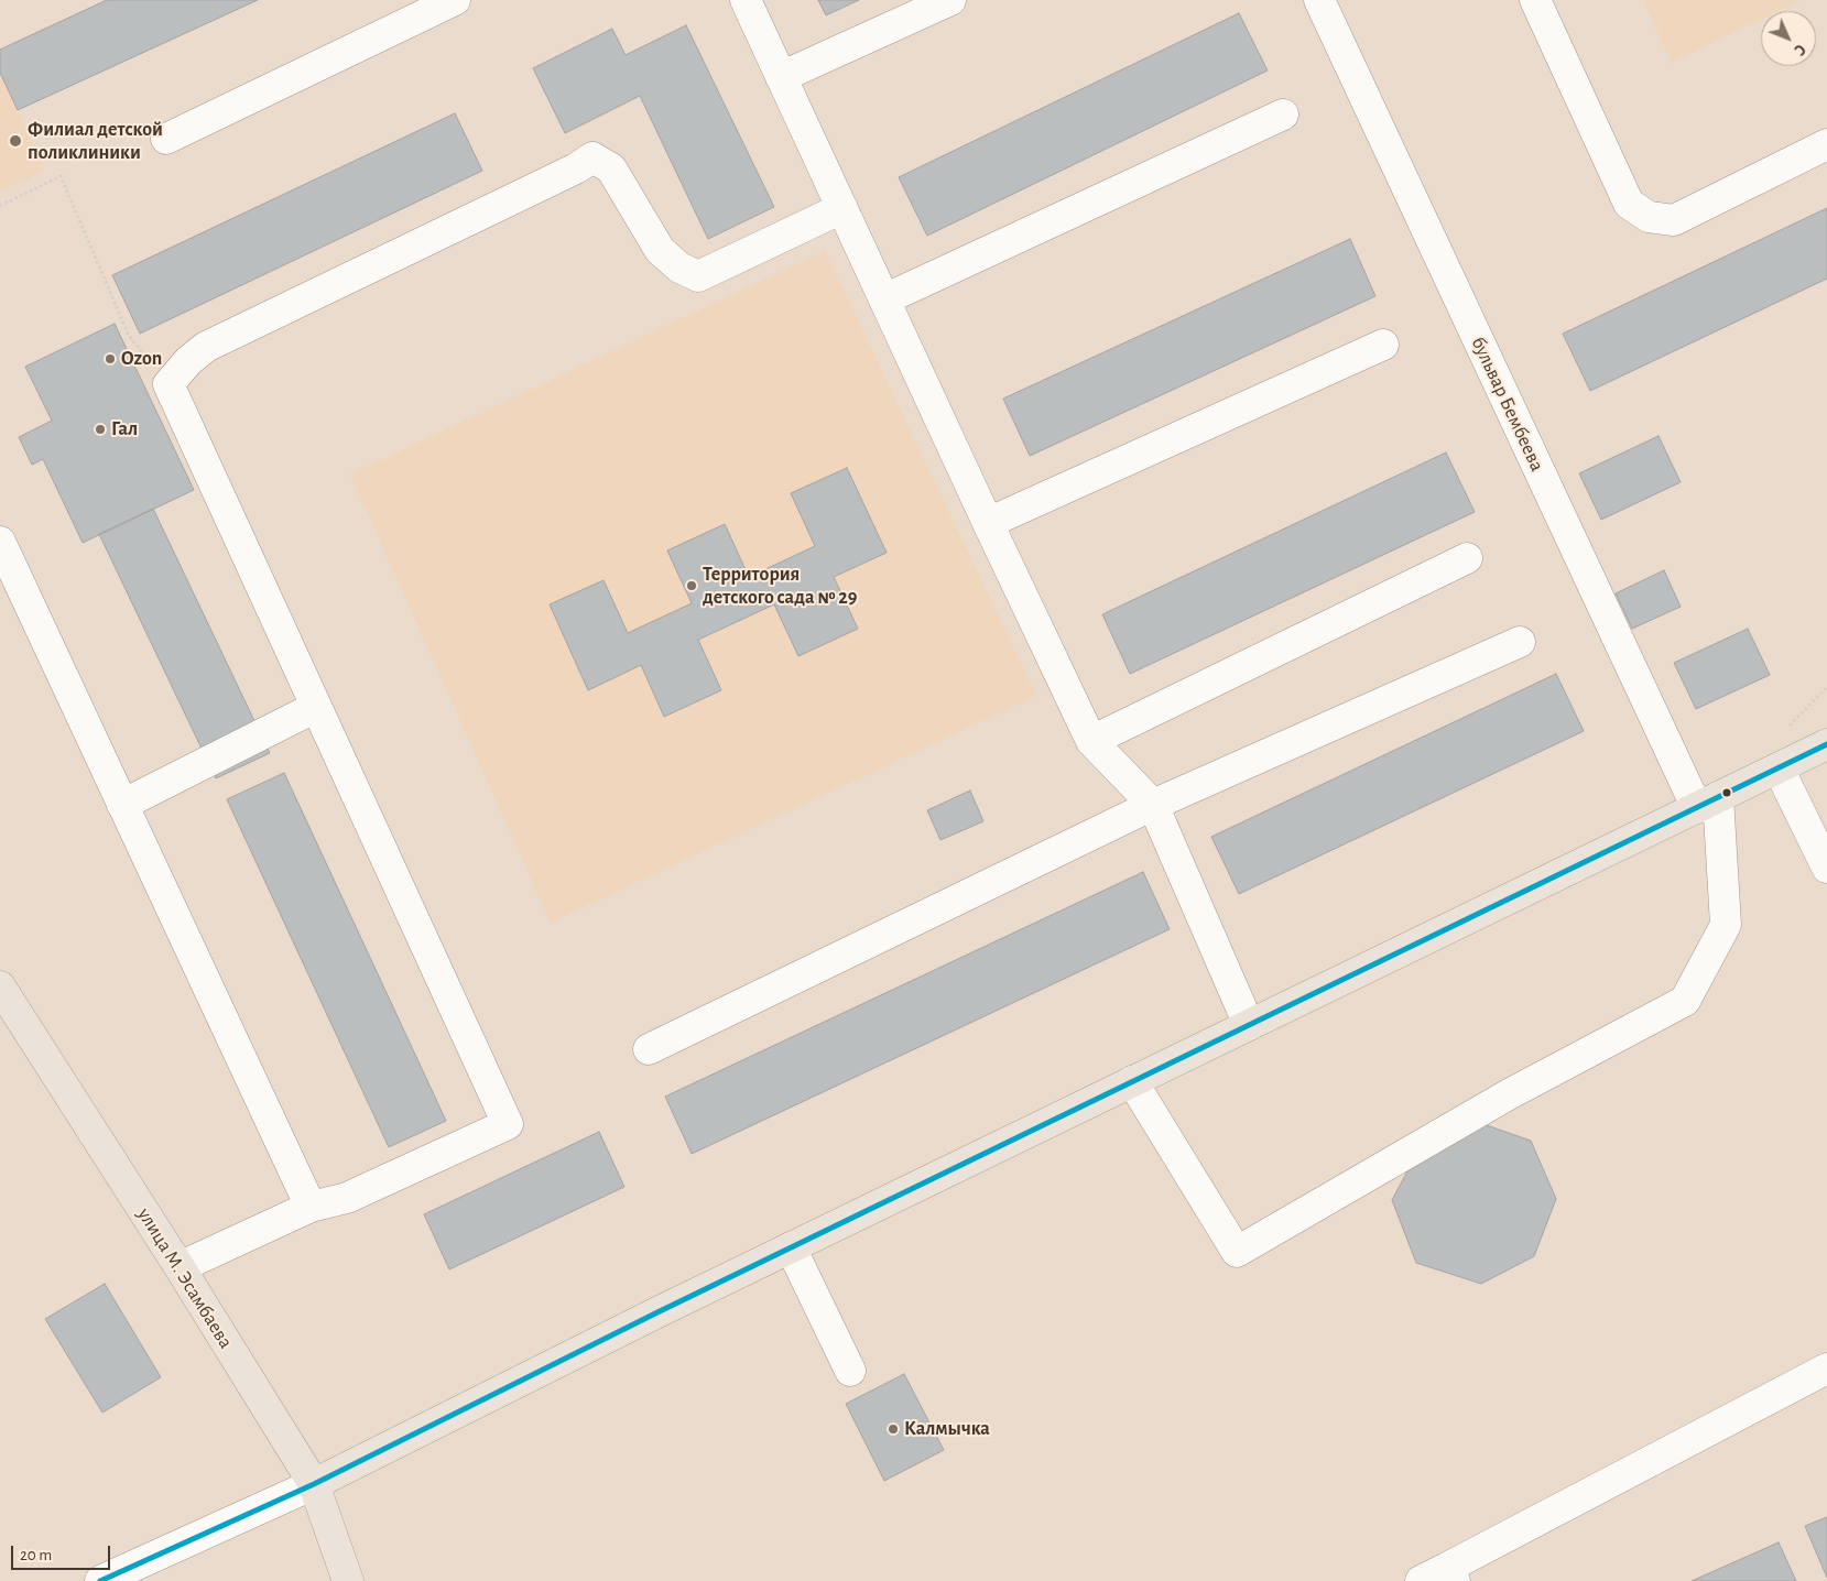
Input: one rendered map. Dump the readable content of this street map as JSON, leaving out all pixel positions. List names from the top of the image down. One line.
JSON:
{"streets":{"main road":["улица М. Эсамбаева"],"street":["бульвар Бембеева"]},"places":["Филиал детской поликлиники","Ozon","Гал","Территория детского сада № 29","Калмычка"],"scale_bar":"20 m","north":"bottom right"}
